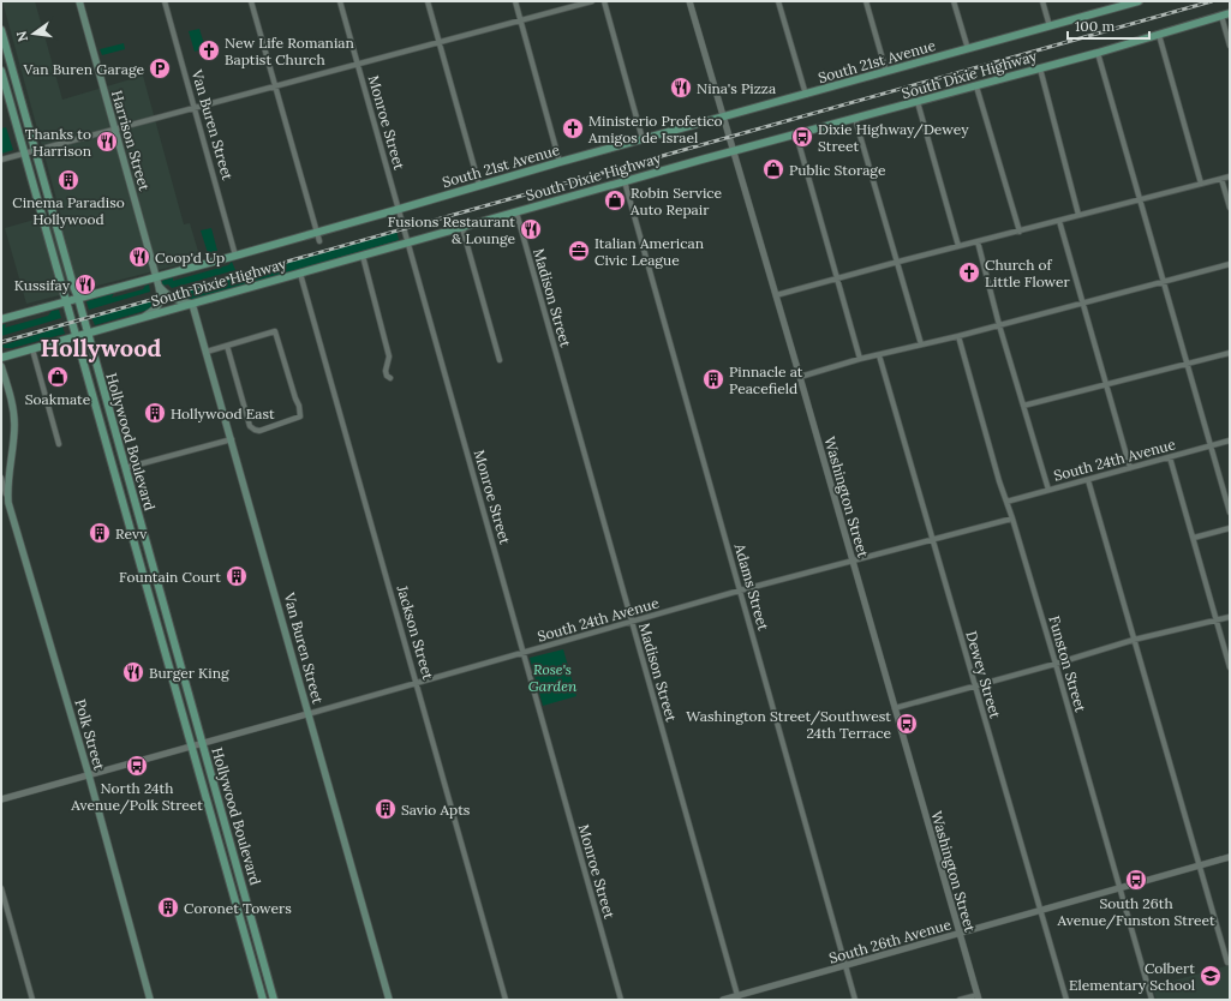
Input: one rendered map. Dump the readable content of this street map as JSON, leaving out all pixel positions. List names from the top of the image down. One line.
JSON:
{"streets":{"main road":["South 21st Avenue","South Dixie Highway","Van Buren Street","Harrison Street","Hollywood Boulevard","Polk Street"],"street":["Monroe Street","Madison Street","South 24th Avenue","Washington Street","Adams Street","Jackson Street","Funston Street","Dewey Street","South 26th Avenue"]},"crossings":[["South 21st Avenue","Monroe Street"],["South 21st Avenue","Van Buren Street"],["South 21st Avenue","Harrison Street"],["South 21st Avenue","Hollywood Boulevard"],["South 21st Avenue","Washington Street"],["South Dixie Highway","Monroe Street"],["South Dixie Highway","Van Buren Street"],["South Dixie Highway","Harrison Street"],["South Dixie Highway","Madison Street"],["South Dixie Highway","Hollywood Boulevard"],["South Dixie Highway","Washington Street"],["South Dixie Highway","Adams Street"],["South Dixie Highway","Jackson Street"],["Monroe Street","South 24th Avenue"],["Van Buren Street","South 24th Avenue"],["Madison Street","South 24th Avenue"],["Madison Street","South 26th Avenue"],["Hollywood Boulevard","South 24th Avenue"],["South 24th Avenue","Washington Street"],["South 24th Avenue","Adams Street"],["South 24th Avenue","Jackson Street"],["South 24th Avenue","Funston Street"],["South 24th Avenue","Dewey Street"],["South 24th Avenue","Polk Street"],["Washington Street","South 26th Avenue"],["Adams Street","South 26th Avenue"],["Funston Street","South 26th Avenue"],["Dewey Street","South 26th Avenue"]],"districts":["Hollywood"],"parks":["Rose's Garden"],"places":{"church":["New Life Romanian Baptist Church","Ministerio Profetico Amigos de Israel","Church of Little Flower"],"parking":["Van Buren Garage"],"restaurant":["Nina's Pizza","Thanks to Harrison","Fusions Restaurant & Lounge","Coop'd Up","Kussifay","Burger King"],"bus stop":["Dixie Highway/Dewey Street","Washington Street/Southwest 24th Terrace","North 24th Avenue/Polk Street","South 26th Avenue/Funston Street"],"shop":["Public Storage","Robin Service Auto Repair","Soakmate"],"building":["Cinema Paradiso Hollywood","Pinnacle at Peacefield","Hollywood East","Revv","Fountain Court","Savio Apts","Coronet Towers"],"office":["Italian American Civic League"],"school or university":["Colbert Elementary School"]},"scale_bar":"100 m","north":"left"}
